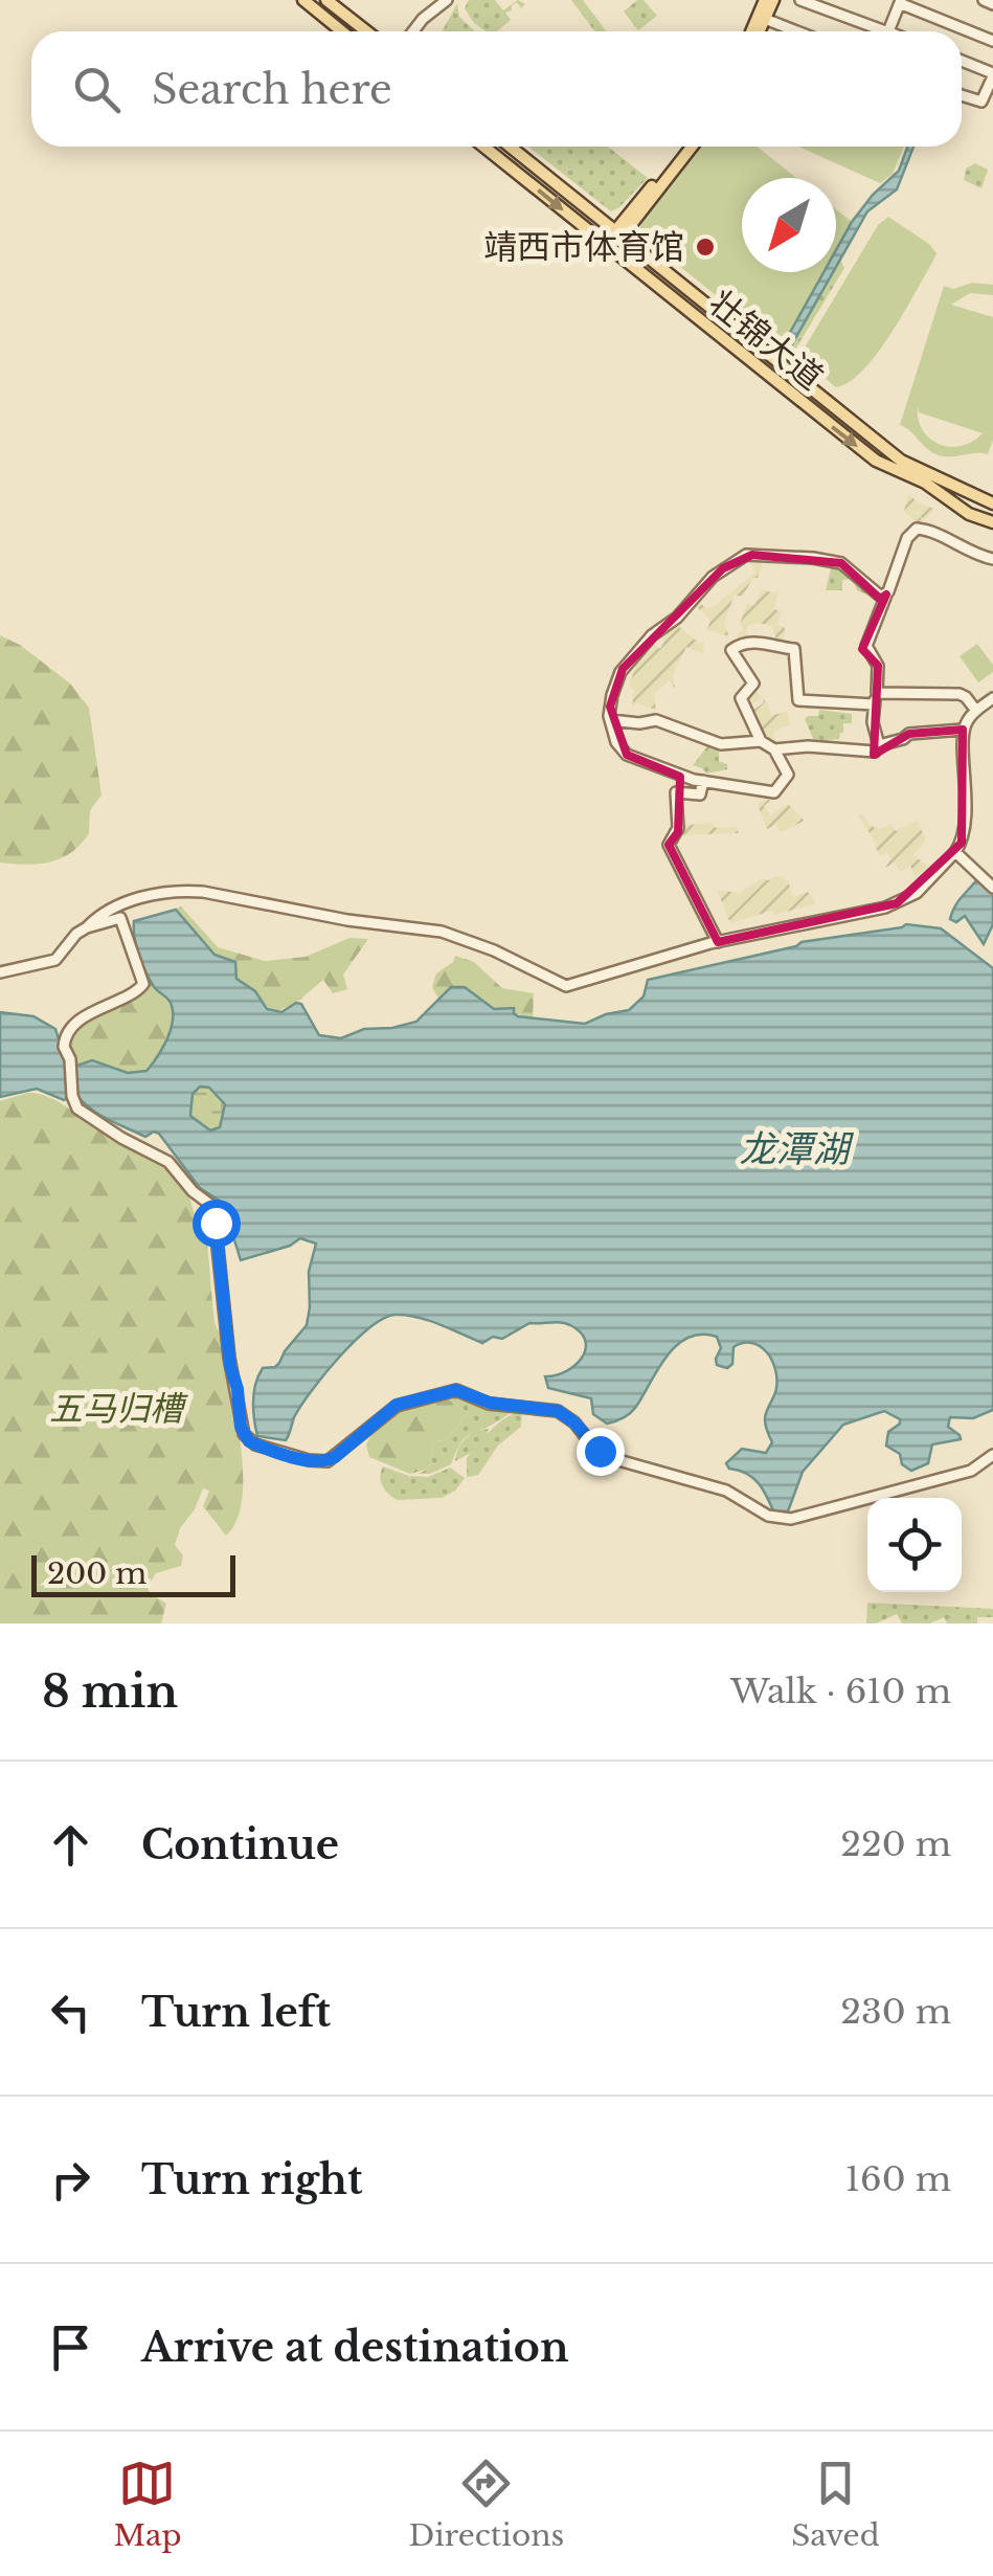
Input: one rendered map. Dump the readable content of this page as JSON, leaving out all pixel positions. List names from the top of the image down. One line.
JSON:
{"streets":{"main road":["壮锦大道"]},"water":["龙潭湖"],"parks":["五马归槽"],"places":["靖西市体育馆"],"scale_bar":"200 m","north":"bottom left","page":{"search":"Search here","scale":"200 m","heading":["8 min","Walk · 610 m"],"list":[["Continue","220 m"],["Turn left","230 m"],["Turn right","160 m"],"Arrive at destination"],"nav":["Map","Directions","Saved"]}}
